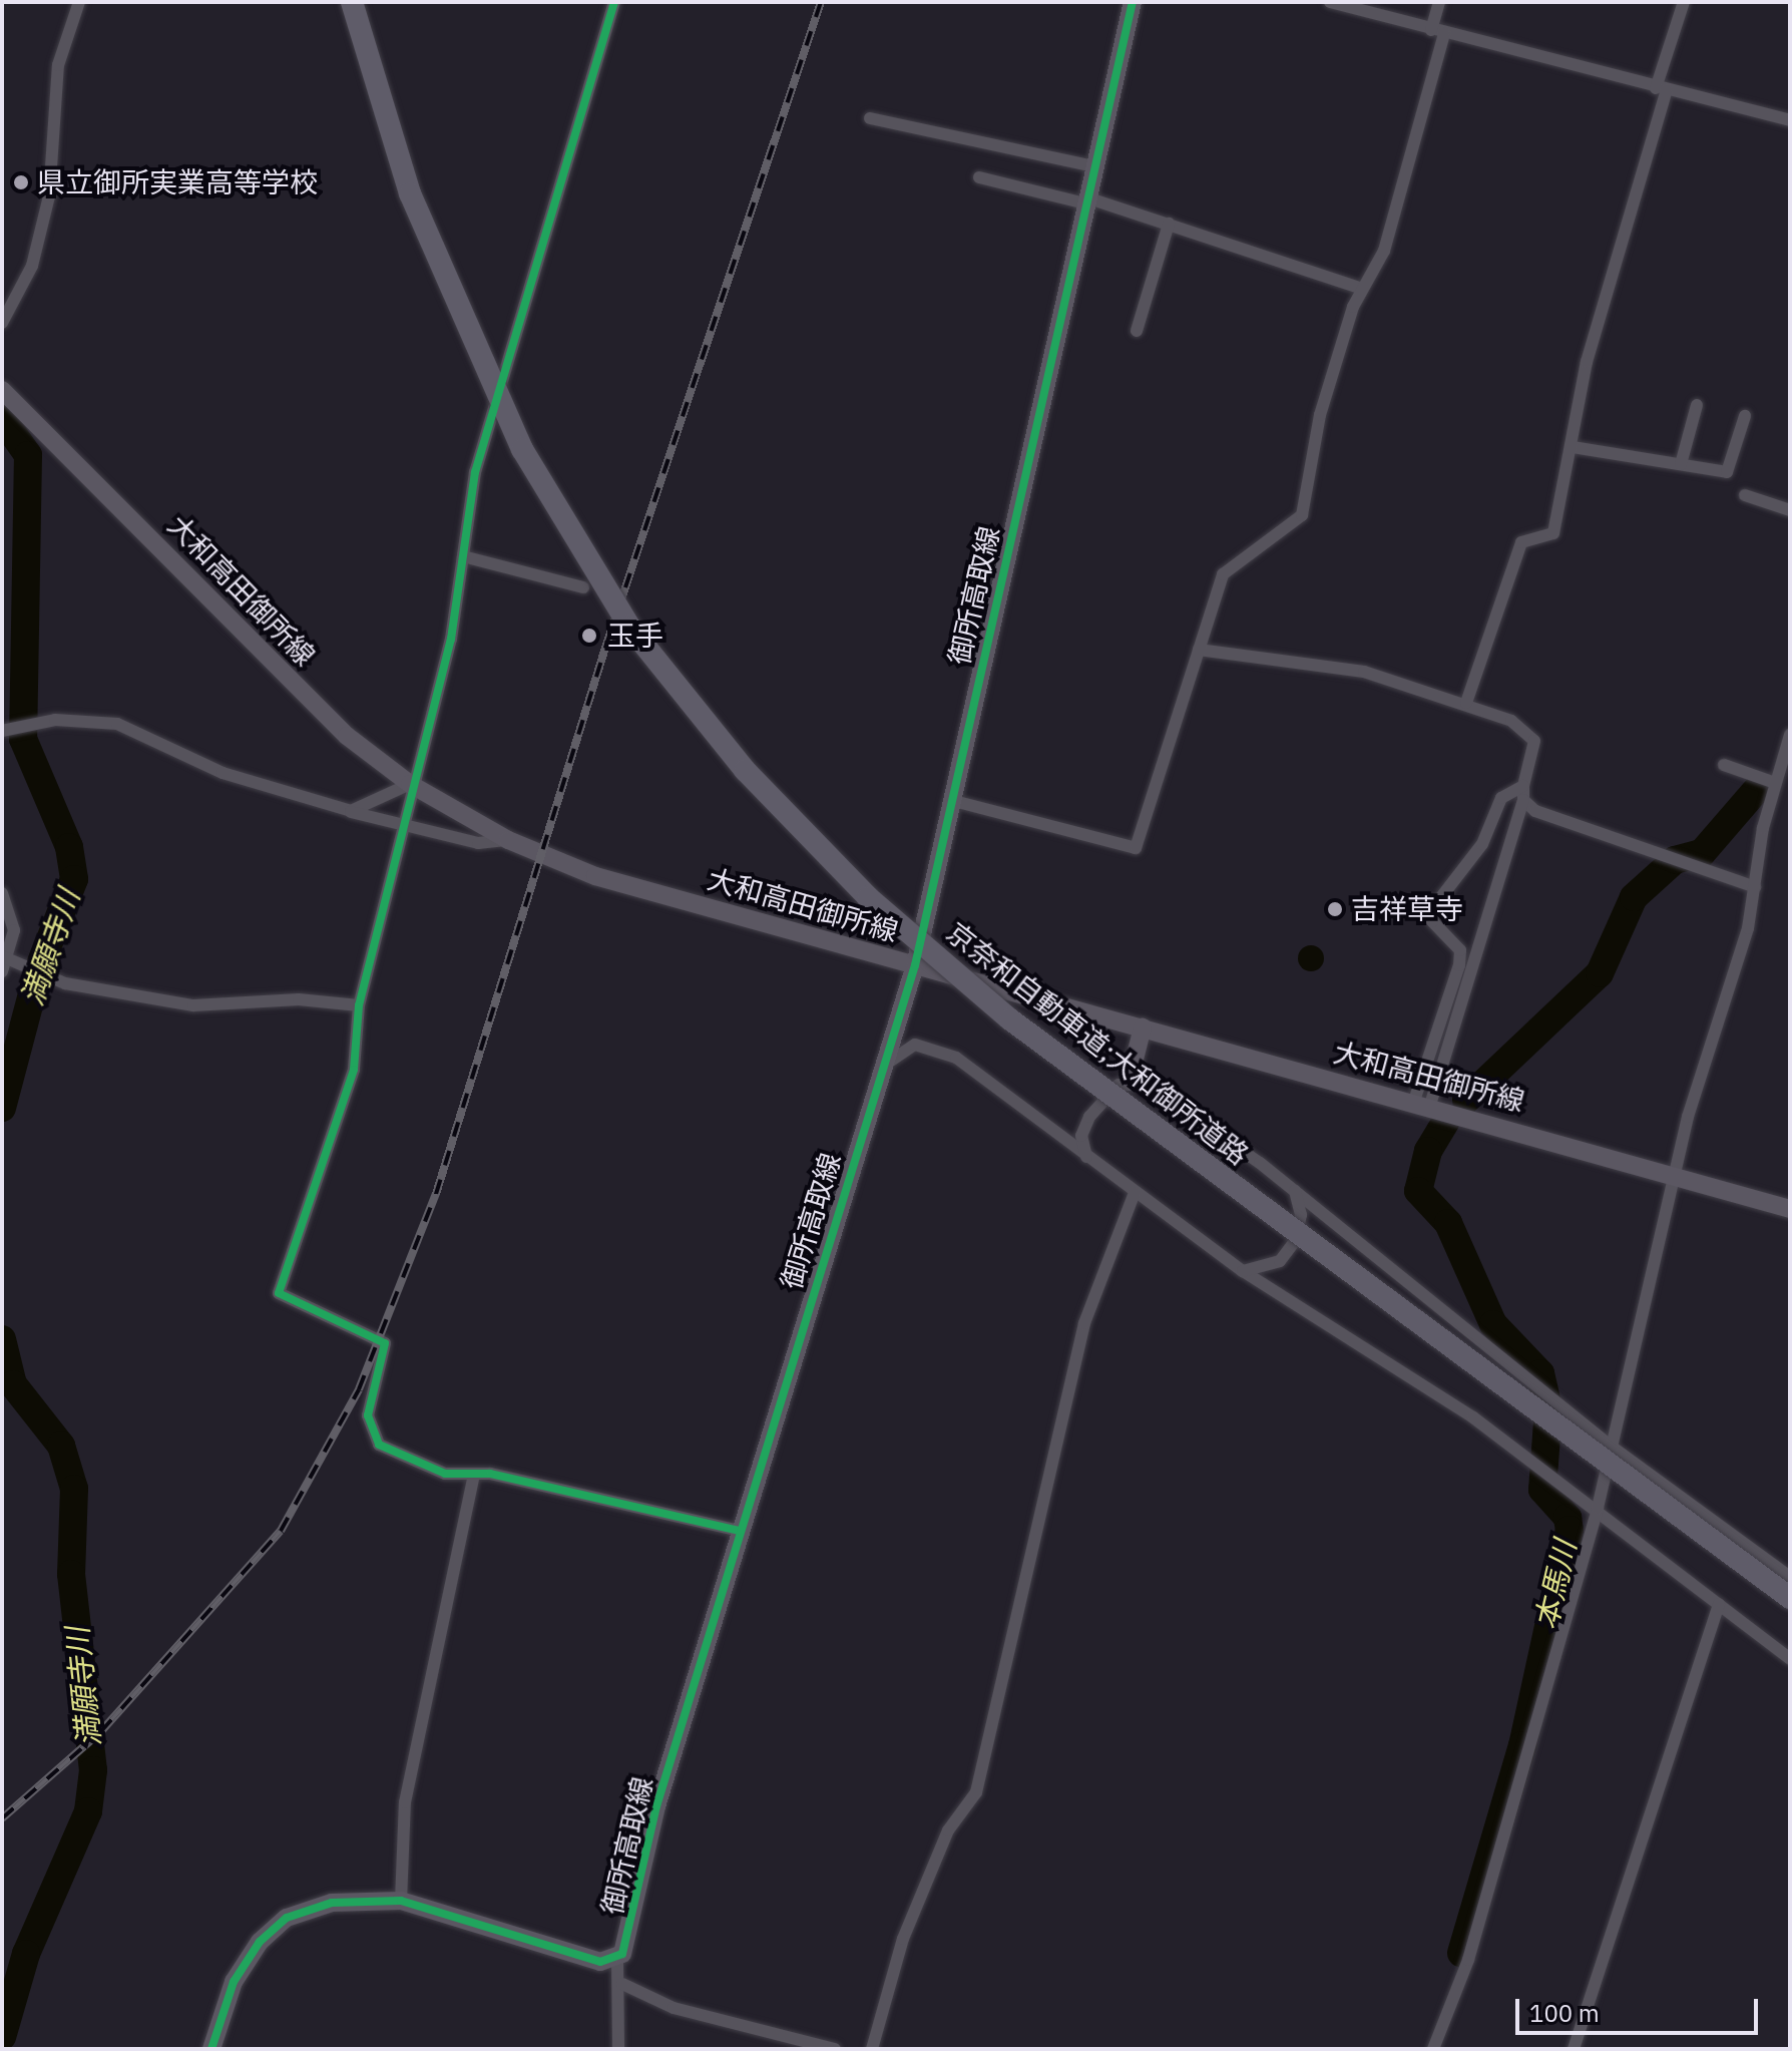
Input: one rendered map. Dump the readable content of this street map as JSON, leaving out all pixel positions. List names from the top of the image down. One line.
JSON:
{"streets":{"highway":["京奈和自動車道;大和御所道路"],"main road":["大和高田御所線","御所高取線"]},"crossings":[["大和高田御所線","御所高取線"]],"water":["満願寺川","本馬川"],"places":["県立御所実業高等学校","玉手","吉祥草寺"],"scale_bar":"100 m"}
